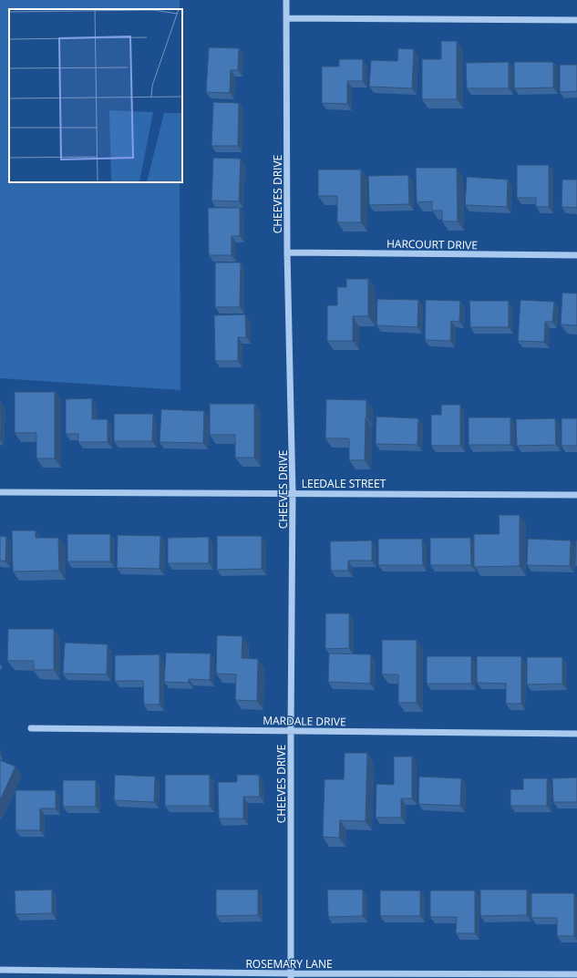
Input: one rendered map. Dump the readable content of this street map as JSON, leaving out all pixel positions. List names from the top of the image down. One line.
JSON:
{"streets":{"street":["CHEEVES DRIVE","HARCOURT DRIVE","LEEDALE STREET","MARDALE DRIVE","ROSEMARY LANE"]},"crossings":[["CHEEVES DRIVE","HARCOURT DRIVE"],["CHEEVES DRIVE","LEEDALE STREET"],["CHEEVES DRIVE","MARDALE DRIVE"],["CHEEVES DRIVE","ROSEMARY LANE"]]}
